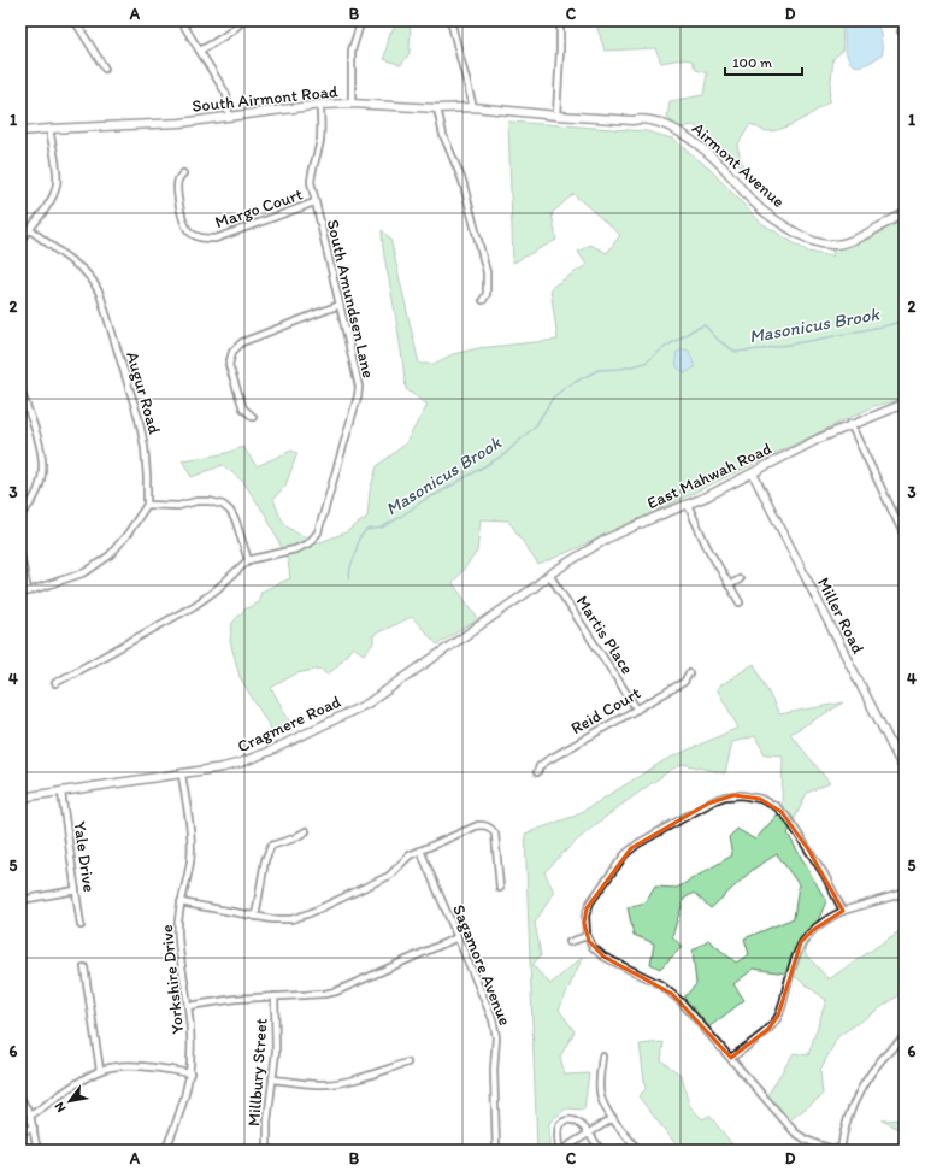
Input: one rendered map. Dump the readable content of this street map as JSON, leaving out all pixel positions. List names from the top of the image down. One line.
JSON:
{"streets":{"street":["South Airmont Road","Airmont Avenue","Margo Court","South Amundsen Lane","Augur Road","East Mahwah Road","Miller Road","Martis Place","Reid Court","Cragmere Road","Yale Drive","Sagamore Avenue","Yorkshire Drive","Millbury Street"]},"crossings":[["South Airmont Road","Airmont Avenue"],["South Airmont Road","South Amundsen Lane"],["Margo Court","South Amundsen Lane"],["East Mahwah Road","Miller Road"],["East Mahwah Road","Martis Place"],["East Mahwah Road","Cragmere Road"],["Martis Place","Reid Court"],["Cragmere Road","Yale Drive"],["Cragmere Road","Yorkshire Drive"]],"water":["Masonicus Brook"],"scale_bar":"100 m","north":"bottom left","grid":{"columns":["A","B","C","D"],"rows":["1","2","3","4","5","6"]}}
